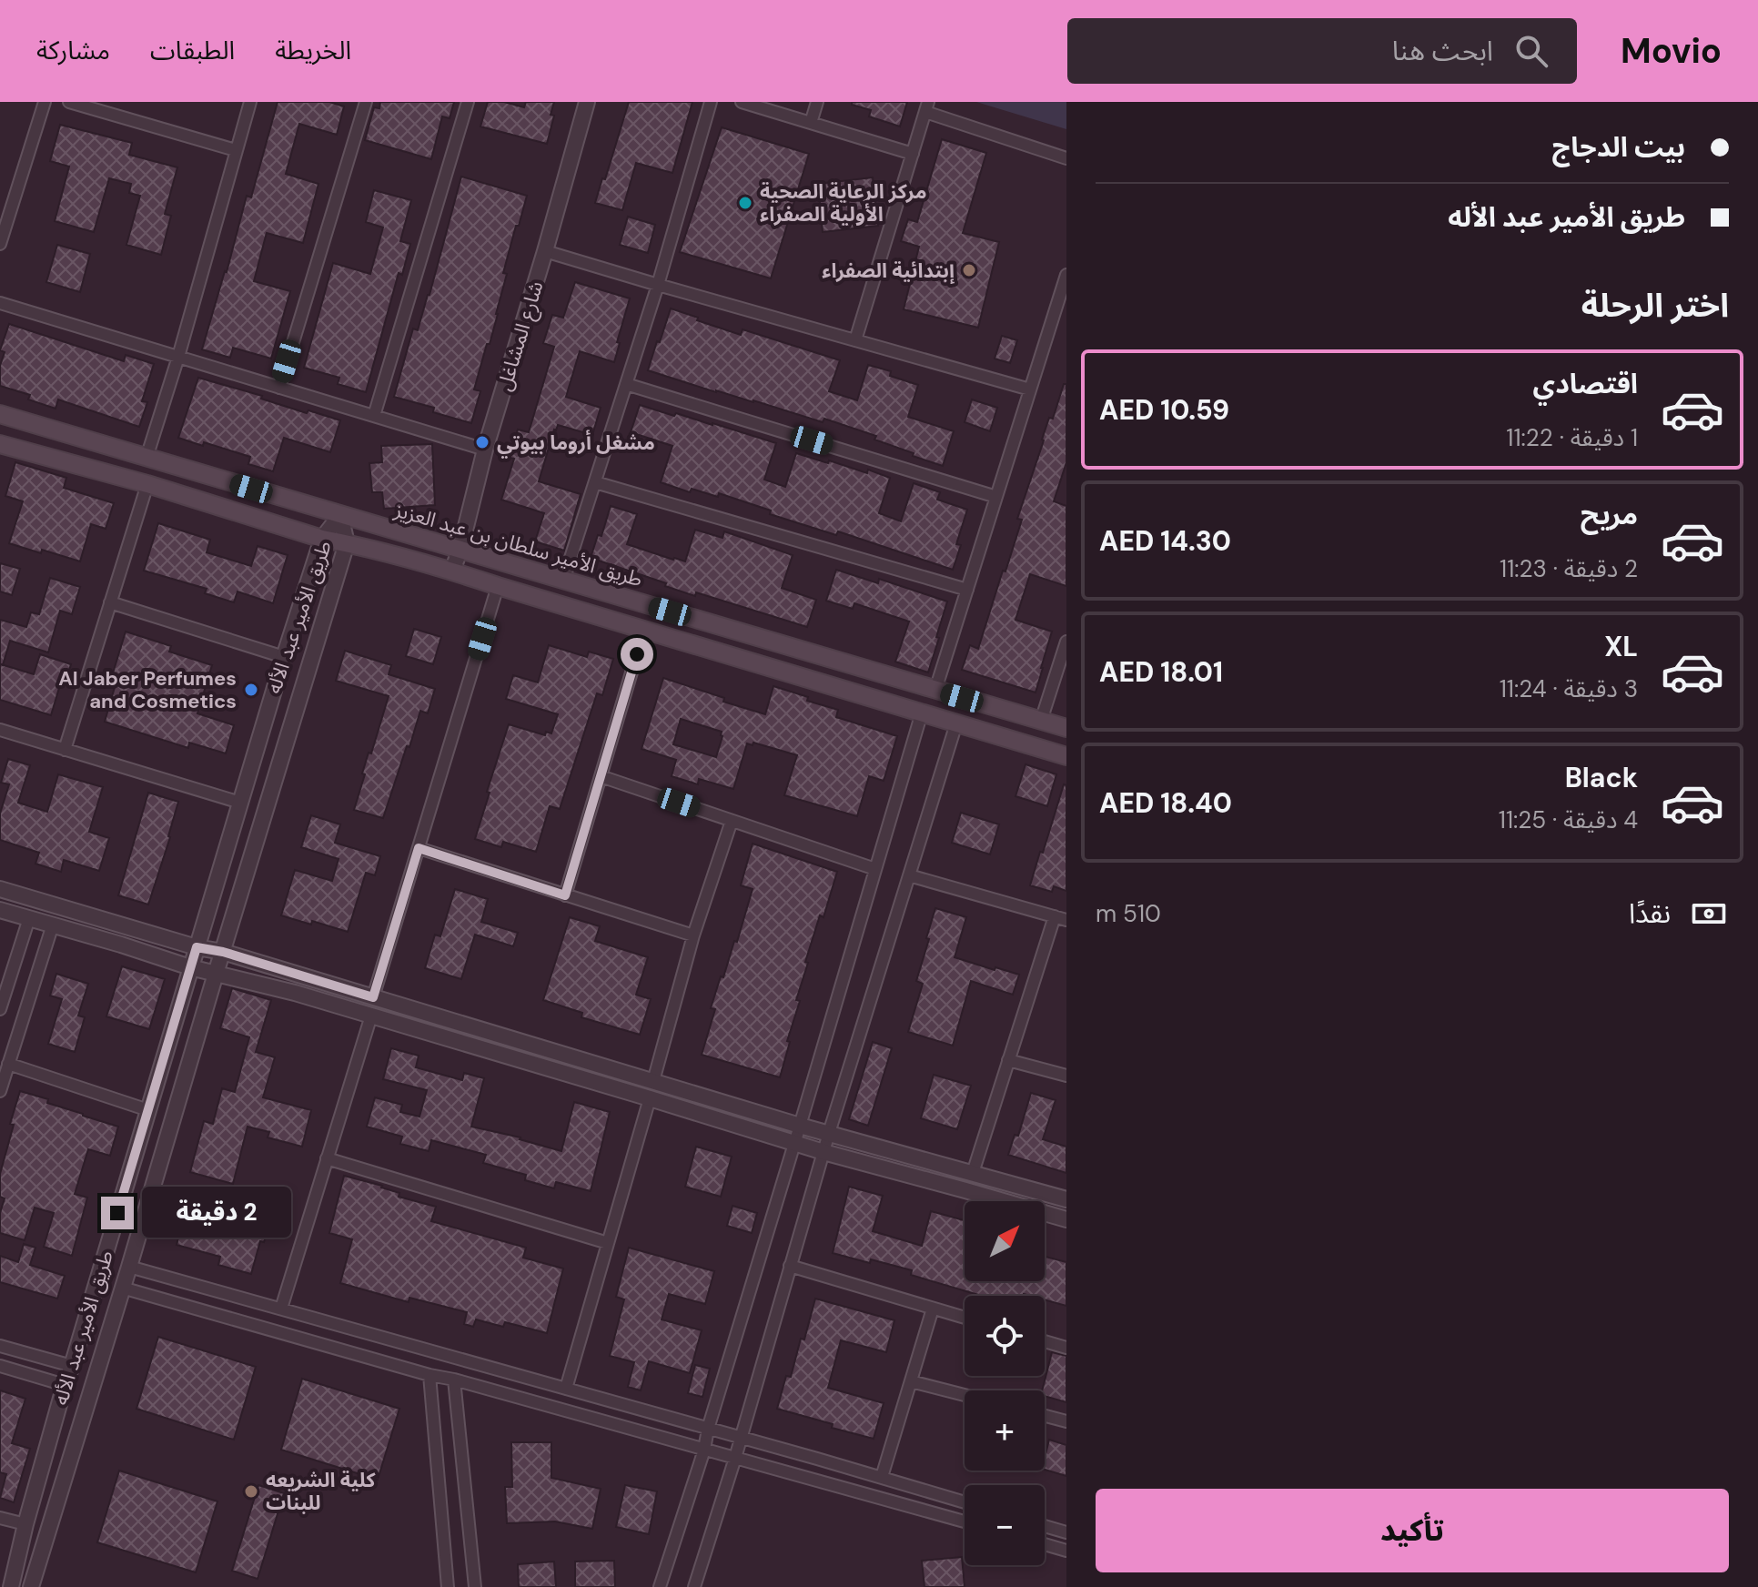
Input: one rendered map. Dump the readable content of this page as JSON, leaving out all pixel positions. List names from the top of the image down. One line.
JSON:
{"streets":{"main road":["طريق الأمير سلطان بن عبد العزيز"],"street":["شارع المشاغل","طريق الأمير عبد الأله"]},"crossings":[["شارع المشاغل","طريق الأمير سلطان بن عبد العزيز"],["طريق الأمير سلطان بن عبد العزيز","طريق الأمير عبد الأله"]],"places":["مركز الرعاية الصحية الأولية الصفراء","إبتدائية الصفراء","مشغل أروما بيوتي","Al Jaber Perfumes and Cosmetics","كلية الشريعه للبنات"],"north":"top right","page":{"header":"Movio","search":"ابحث هنا","nav":["الخريطة","الطبقات","مشاركة"],"banner":["بيت الدجاج","طريق الأمير عبد الأله"],"heading":"اختر الرحلة","list":[{"name":"اقتصادي","note":"1 دقيقة · 11:22","value":"AED 10.59"},{"name":"مريح","note":"2 دقيقة · 11:23","value":"AED 14.30"},{"name":"XL","note":"3 دقيقة · 11:24","value":"AED 18.01"},{"name":"Black","note":"4 دقيقة · 11:25","value":"AED 18.40"}],"pay":["نقدًا","510 m"],"bubble":"2 دقيقة","map_buttons":["+","−"],"buttons":"تأكيد"}}
